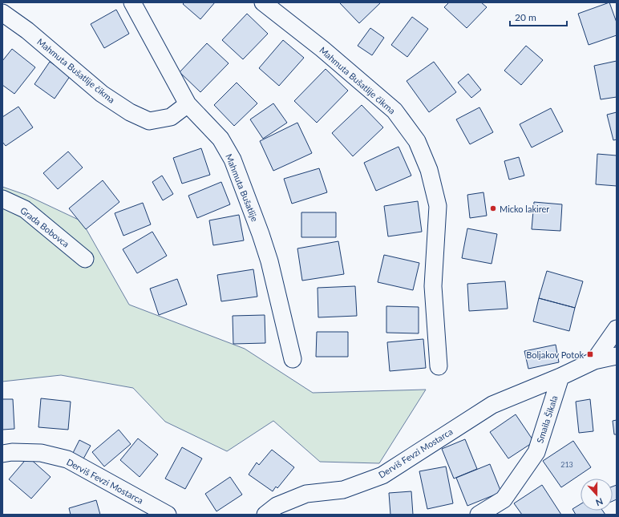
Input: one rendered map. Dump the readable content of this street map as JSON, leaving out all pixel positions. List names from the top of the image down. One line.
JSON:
{"streets":{"street":["Mahmuta Bušatlije čikma","Mahmuta Bušatlije","Grada Bobovca","Smaila Šikala","Derviš Fevzi Mostarca"]},"crossings":[["Mahmuta Bušatlije čikma","Mahmuta Bušatlije"],["Smaila Šikala","Derviš Fevzi Mostarca"]],"places":{"other":["Micko lakirer"],"transit":["Boljakov Potok"]},"house_numbers":["213"],"scale_bar":"20 m","north":"bottom"}
